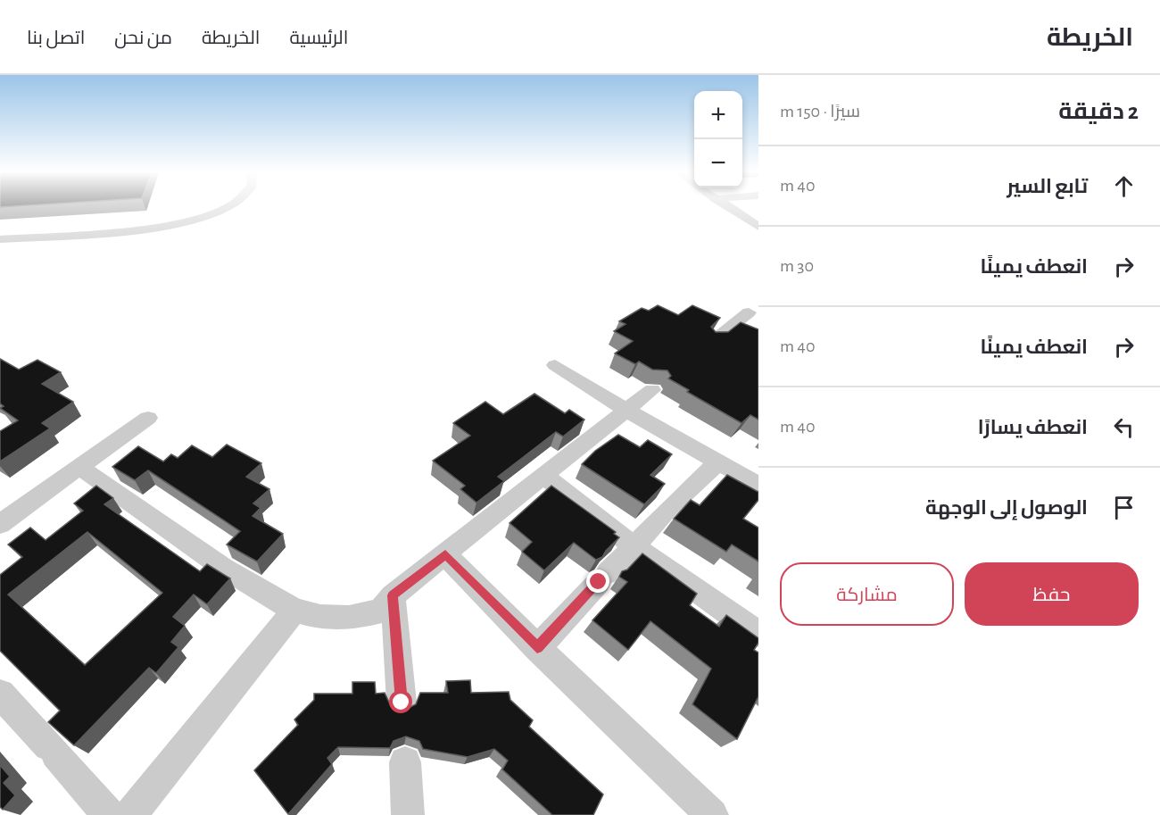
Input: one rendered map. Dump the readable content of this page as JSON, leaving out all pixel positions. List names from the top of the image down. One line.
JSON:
{"page":{"header":"الخريطة","nav":["الرئيسية","الخريطة","من نحن","اتصل بنا"],"heading":["2 دقيقة","سيرًا · 150 m"],"map_buttons":["+","−"],"list":[["تابع السير","40 m"],["انعطف يمينًا","30 m"],["انعطف يمينًا","40 m"],["انعطف يسارًا","40 m"],"الوصول إلى الوجهة"],"buttons":["حفظ","مشاركة"]}}
